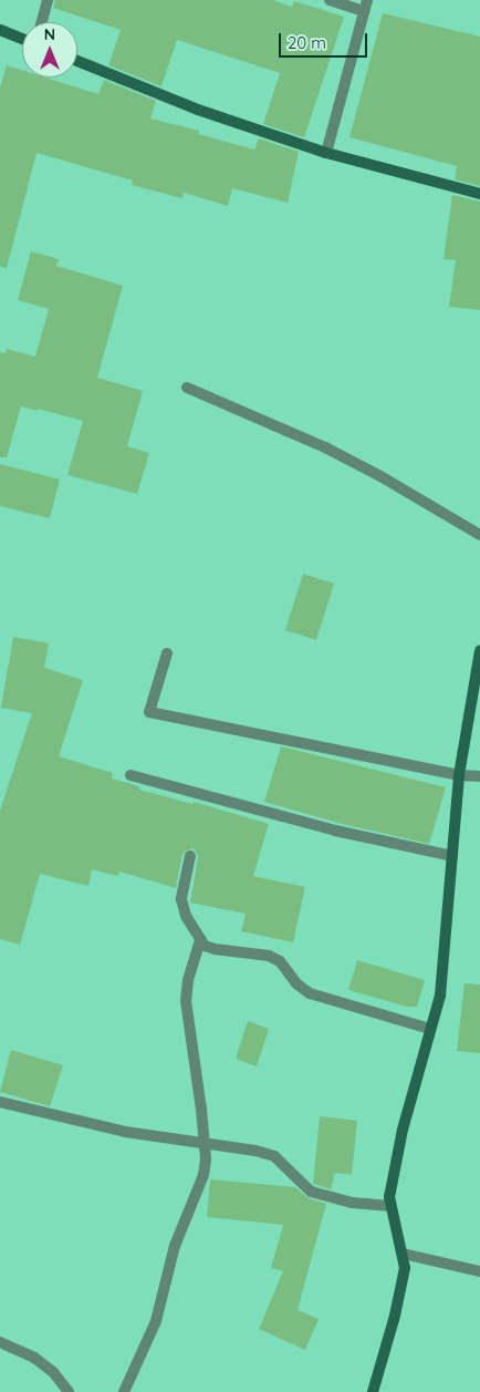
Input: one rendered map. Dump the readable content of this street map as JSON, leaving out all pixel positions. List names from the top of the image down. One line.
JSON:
{"scale_bar":"20 m","north":"top"}
